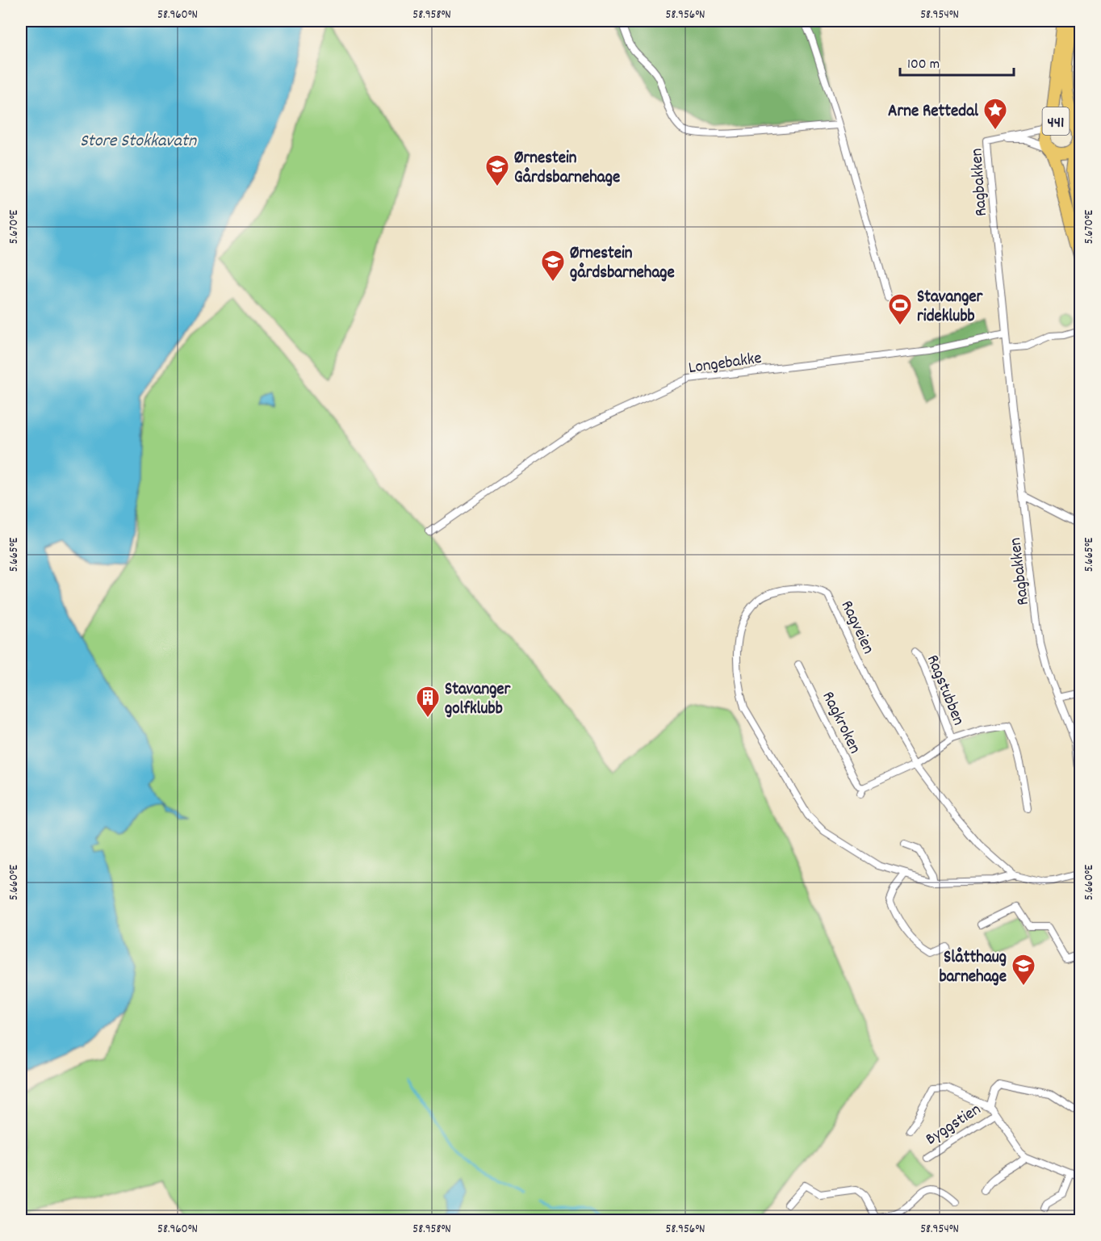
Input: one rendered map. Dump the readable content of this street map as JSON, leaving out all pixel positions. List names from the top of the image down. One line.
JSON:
{"streets":{"main road":["441"],"street":["Ragbakken","Longebakke","Ragveien","Ragstubben","Ragkroken","Byggstien"]},"crossings":[["441","Ragbakken"],["Ragbakken","Longebakke"],["Ragveien","Ragkroken"],["Ragstubben","Ragkroken"]],"water":["Store Stokkavatn"],"places":{"place":["Arne Rettedal"],"school or university":["Ørnestein Gårdsbarnehage","Ørnestein gårdsbarnehage","Slåtthaug barnehage"],"sports":["Stavanger rideklubb"],"building":["Stavanger golfklubb"]},"scale_bar":"100 m","coordinates":["58.960°N","58.958°N","58.956°N","58.954°N","5.670°E","5.665°E","5.660°E"]}
